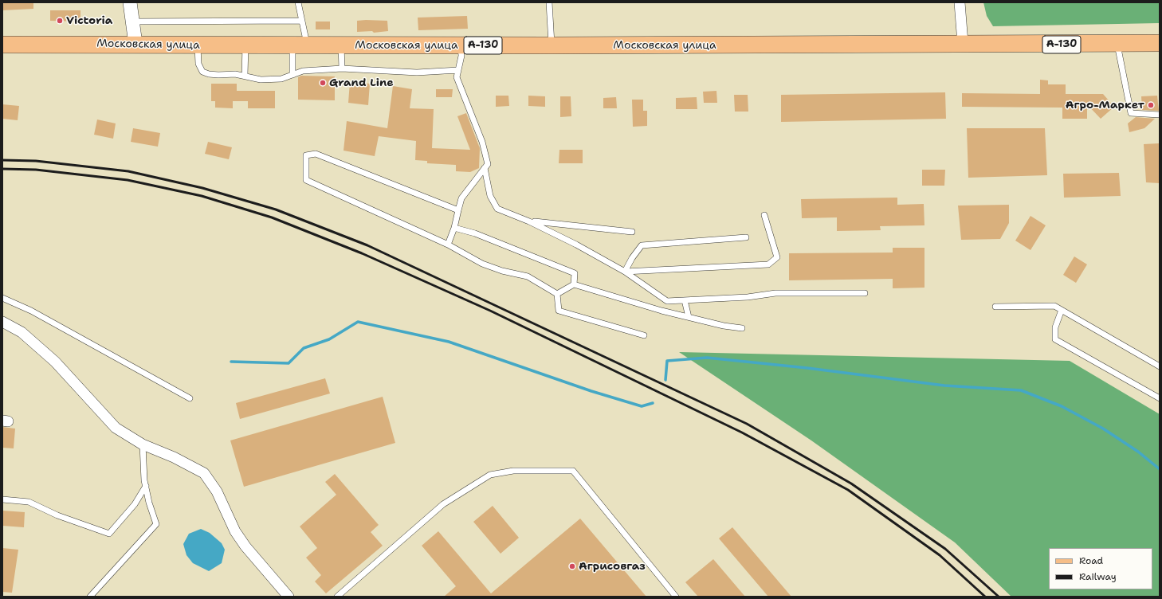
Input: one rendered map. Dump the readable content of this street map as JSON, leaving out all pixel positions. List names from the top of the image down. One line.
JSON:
{"streets":{"main road":["Московская улица","А-130"]},"crossings":[["Московская улица","А-130"]],"places":["Victoria","Grand Line","Агро-Маркет","Агрисовгаз"],"legend":["Road","Railway"]}
